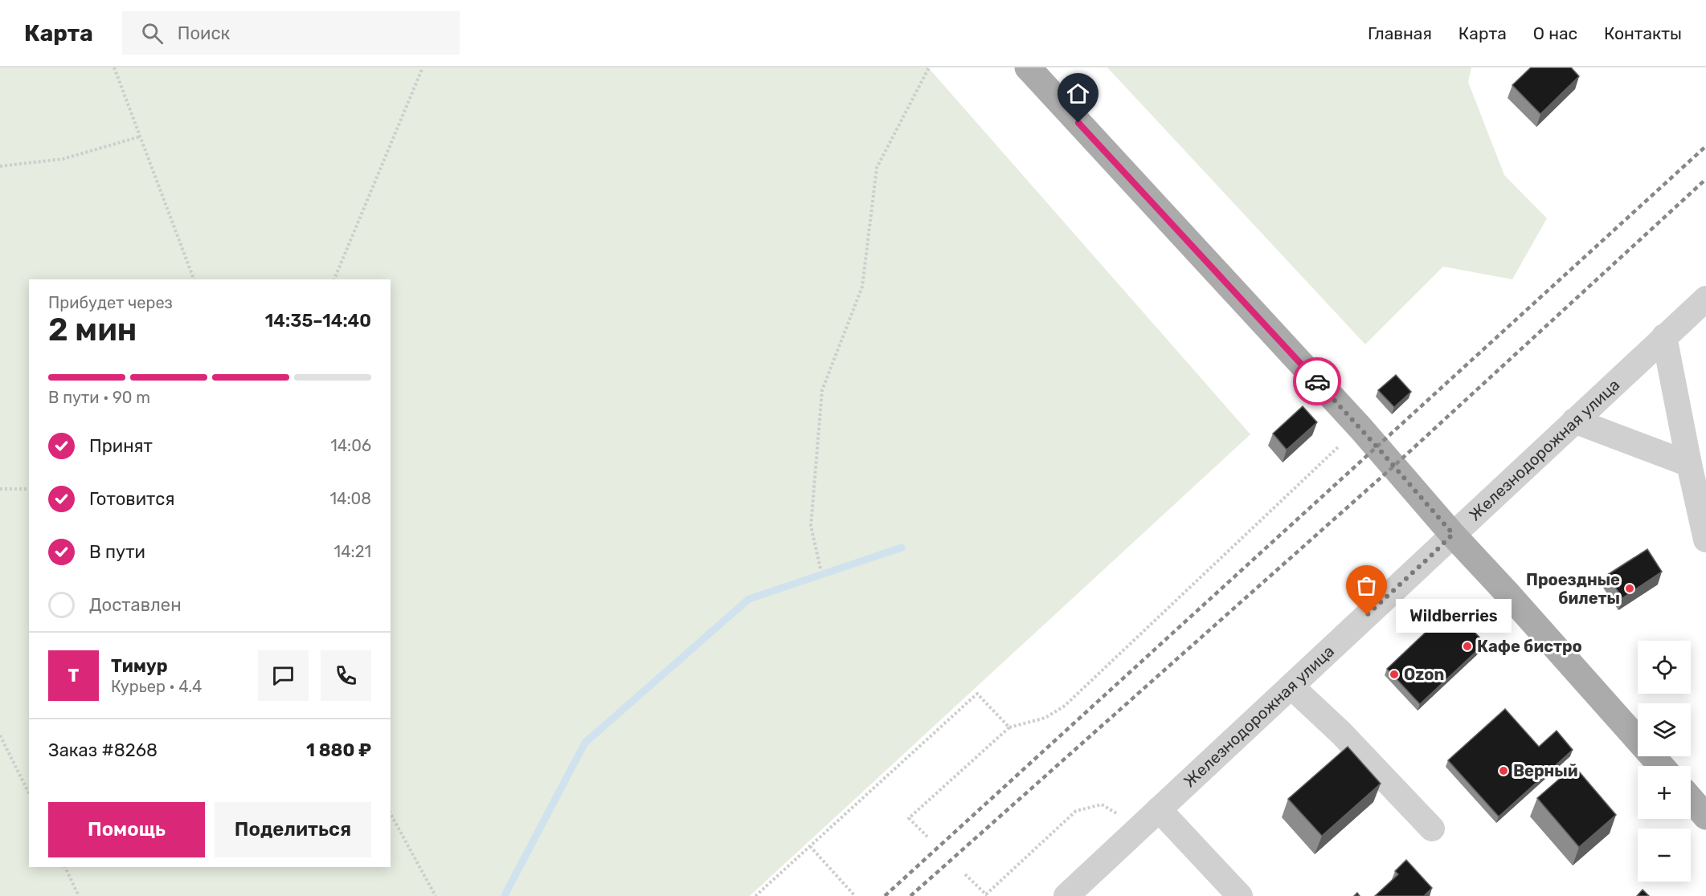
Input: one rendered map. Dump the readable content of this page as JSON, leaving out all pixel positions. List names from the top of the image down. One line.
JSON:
{"streets":{"street":["Железнодорожная улица"]},"places":["Проездные билеты","Wildberries","Кафе бистро","Ozon","Верный"],"page":{"header":"Карта","search":"Поиск","nav":["Главная","Карта","О нас","Контакты"],"heading":["2 мин","Прибудет через","14:35–14:40"],"panel":["Тимур","Курьер · 4.4","Заказ #8268","1 880 ₽"],"bar":"В пути · 90 m","list":[["Принят","14:06"],["Готовится","14:08"],["В пути","14:21"],"Доставлен"],"bubble":"Wildberries","map_buttons":["+","−"],"round":"Т","buttons":["Помощь","Поделиться"]}}
